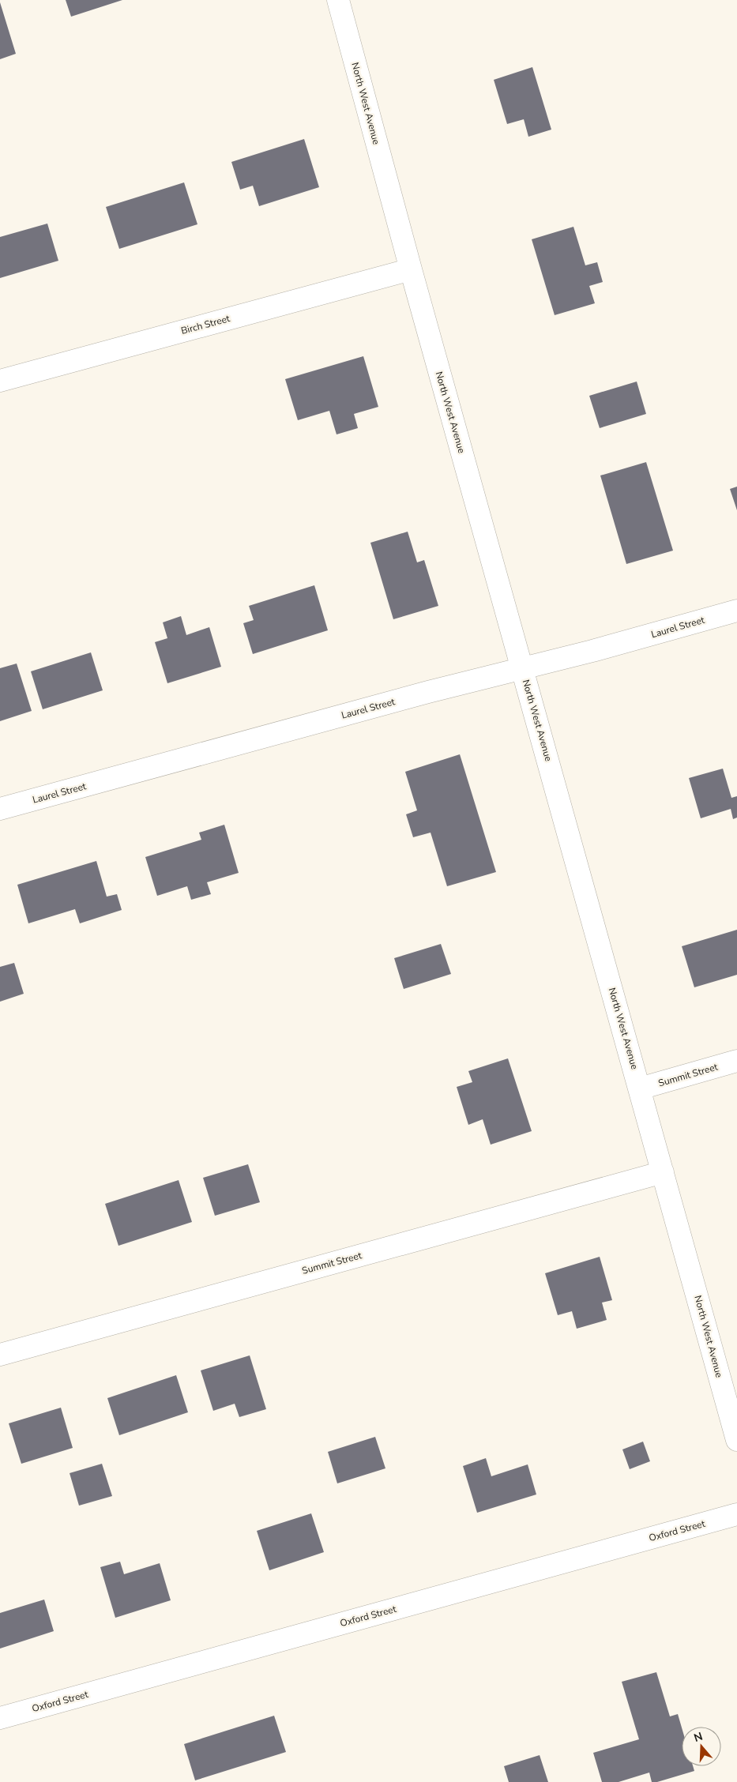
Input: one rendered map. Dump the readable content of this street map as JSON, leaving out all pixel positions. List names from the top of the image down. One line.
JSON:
{"streets":{"street":["North West Avenue","Birch Street","Laurel Street","Summit Street","Oxford Street"]},"crossings":[["North West Avenue","Birch Street"],["North West Avenue","Laurel Street"],["North West Avenue","Summit Street"]],"north":"top"}
